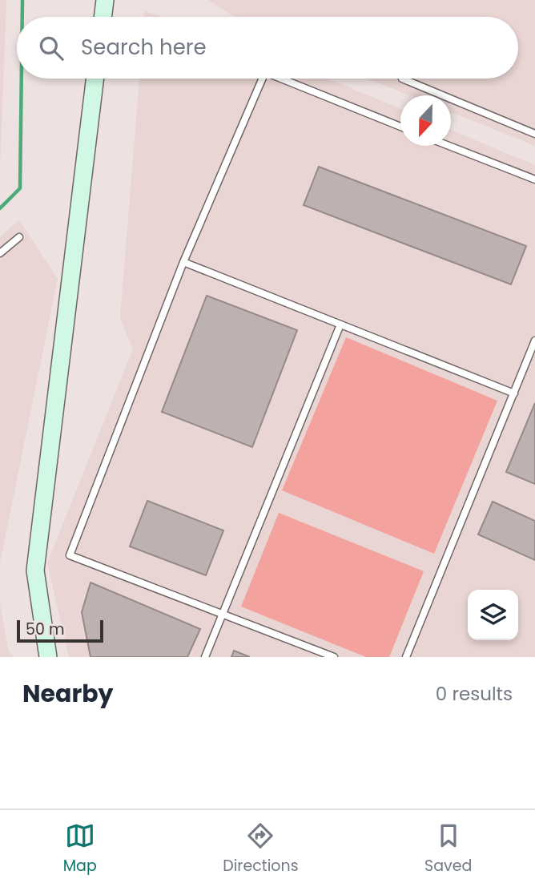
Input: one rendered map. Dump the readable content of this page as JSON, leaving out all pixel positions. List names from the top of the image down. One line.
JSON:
{"scale_bar":"50 m","north":"bottom","page":{"search":"Search here","scale":"50 m","heading":["Nearby","0 results"],"nav":["Map","Directions","Saved"]}}
